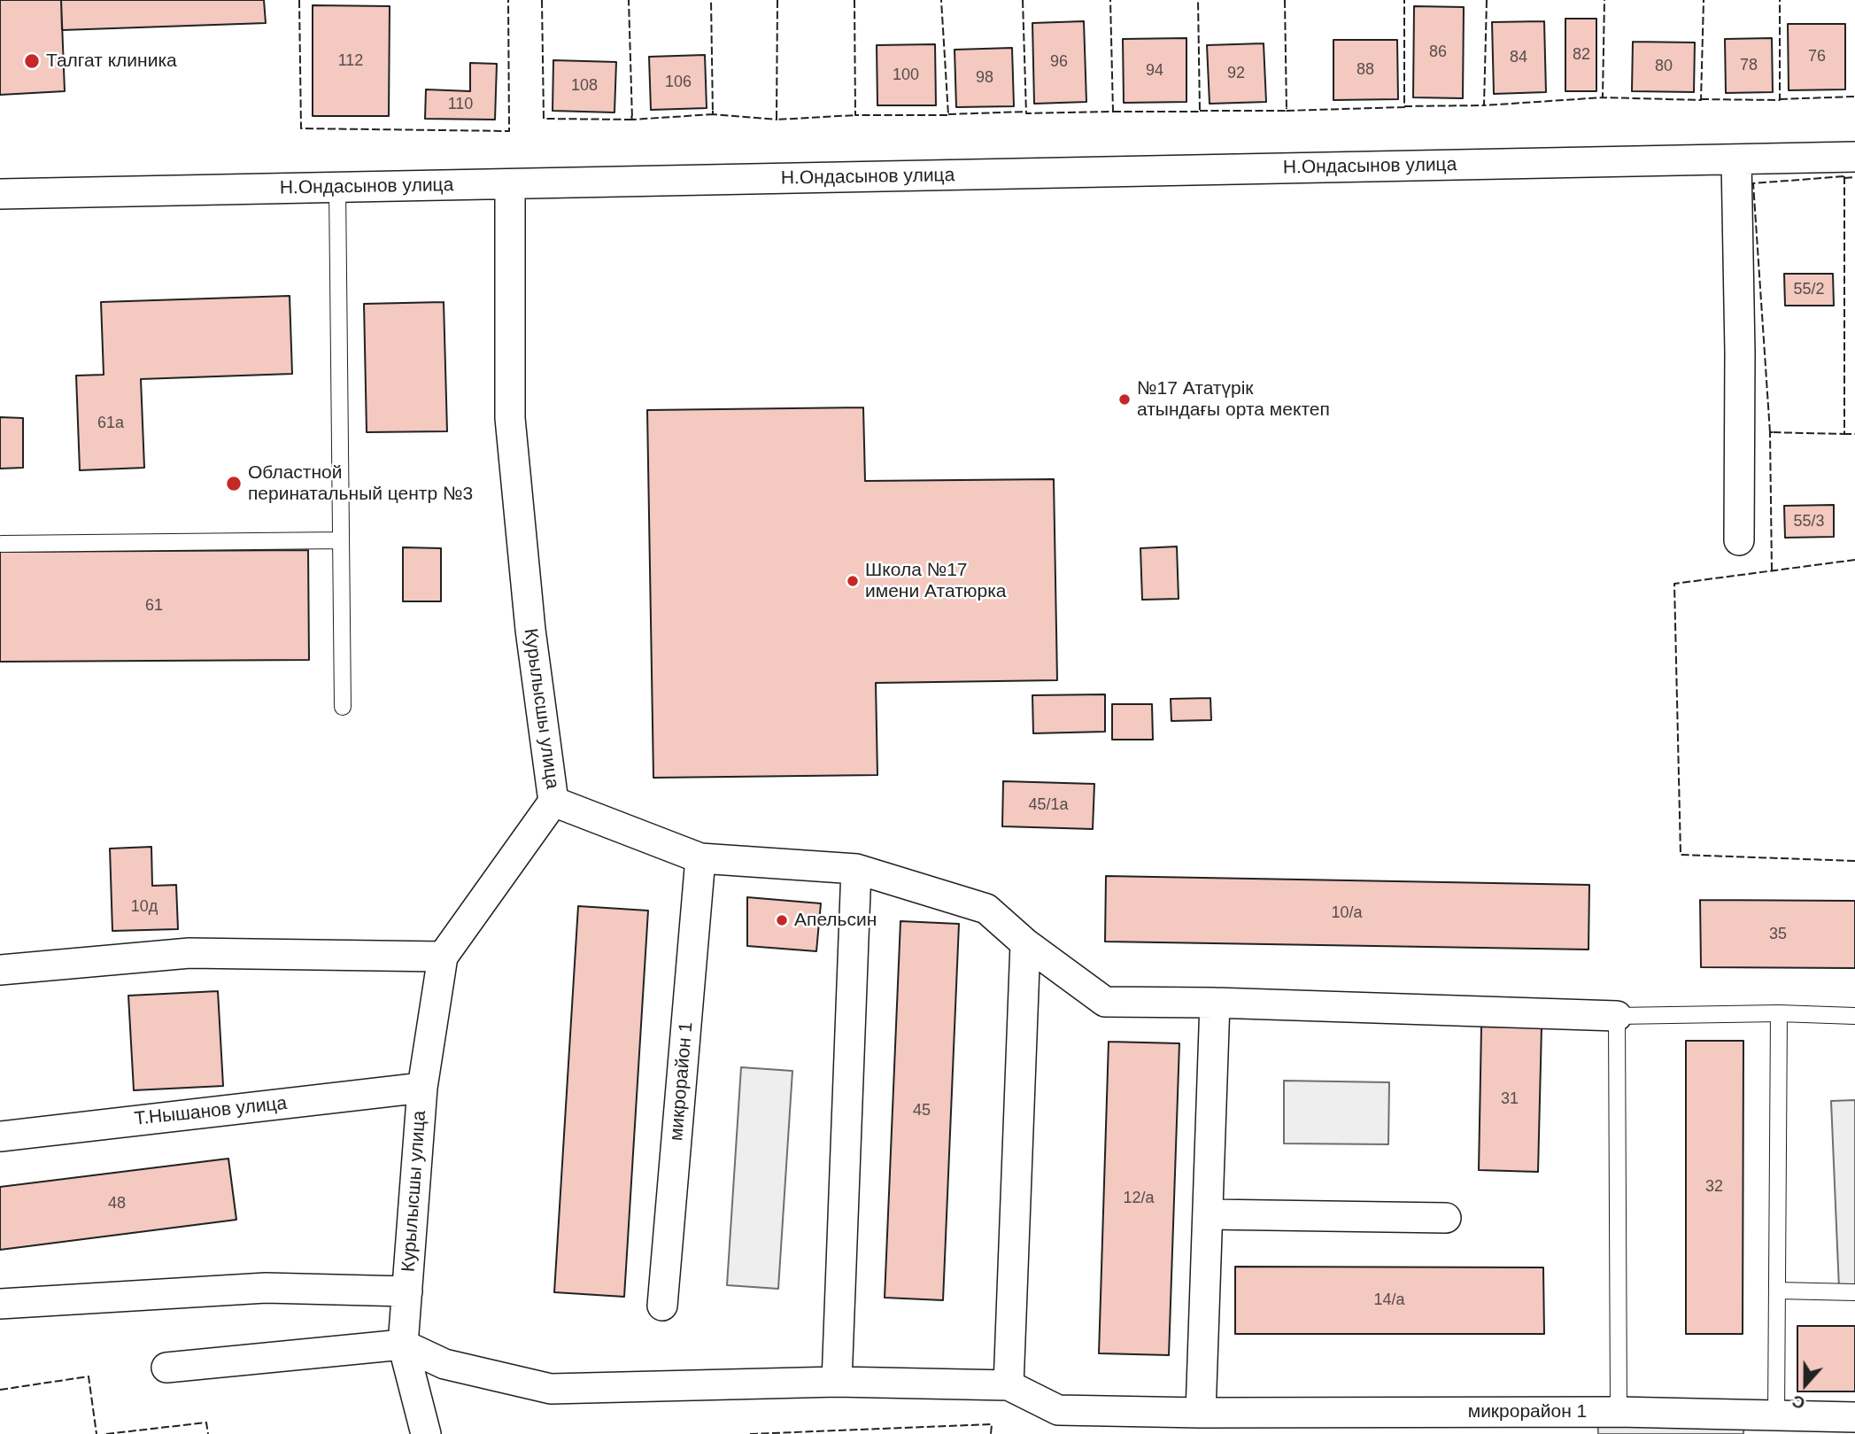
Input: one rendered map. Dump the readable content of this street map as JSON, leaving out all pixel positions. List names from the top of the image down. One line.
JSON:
{"streets":{"street":["Н.Ондасынов улица","Курылысшы улица","микрорайон 1","Т.Нышанов улица"]},"crossings":[["Н.Ондасынов улица","Курылысшы улица"],["Курылысшы улица","Т.Нышанов улица"]],"places":["Талгат клиника","№17 Ататүрік атындағы орта мектеп","Областной перинатальный центр №3","Школа №17 имени Ататюрка","Апельсин"],"house_numbers":["86","82","76","84","112","96","78","80","88","94","92","100","98","106","108","110","55/2","61а","55/3","61","45/1а","10д","10/а","35","31","45","32","12/а","48","14/а"],"north":"bottom"}
